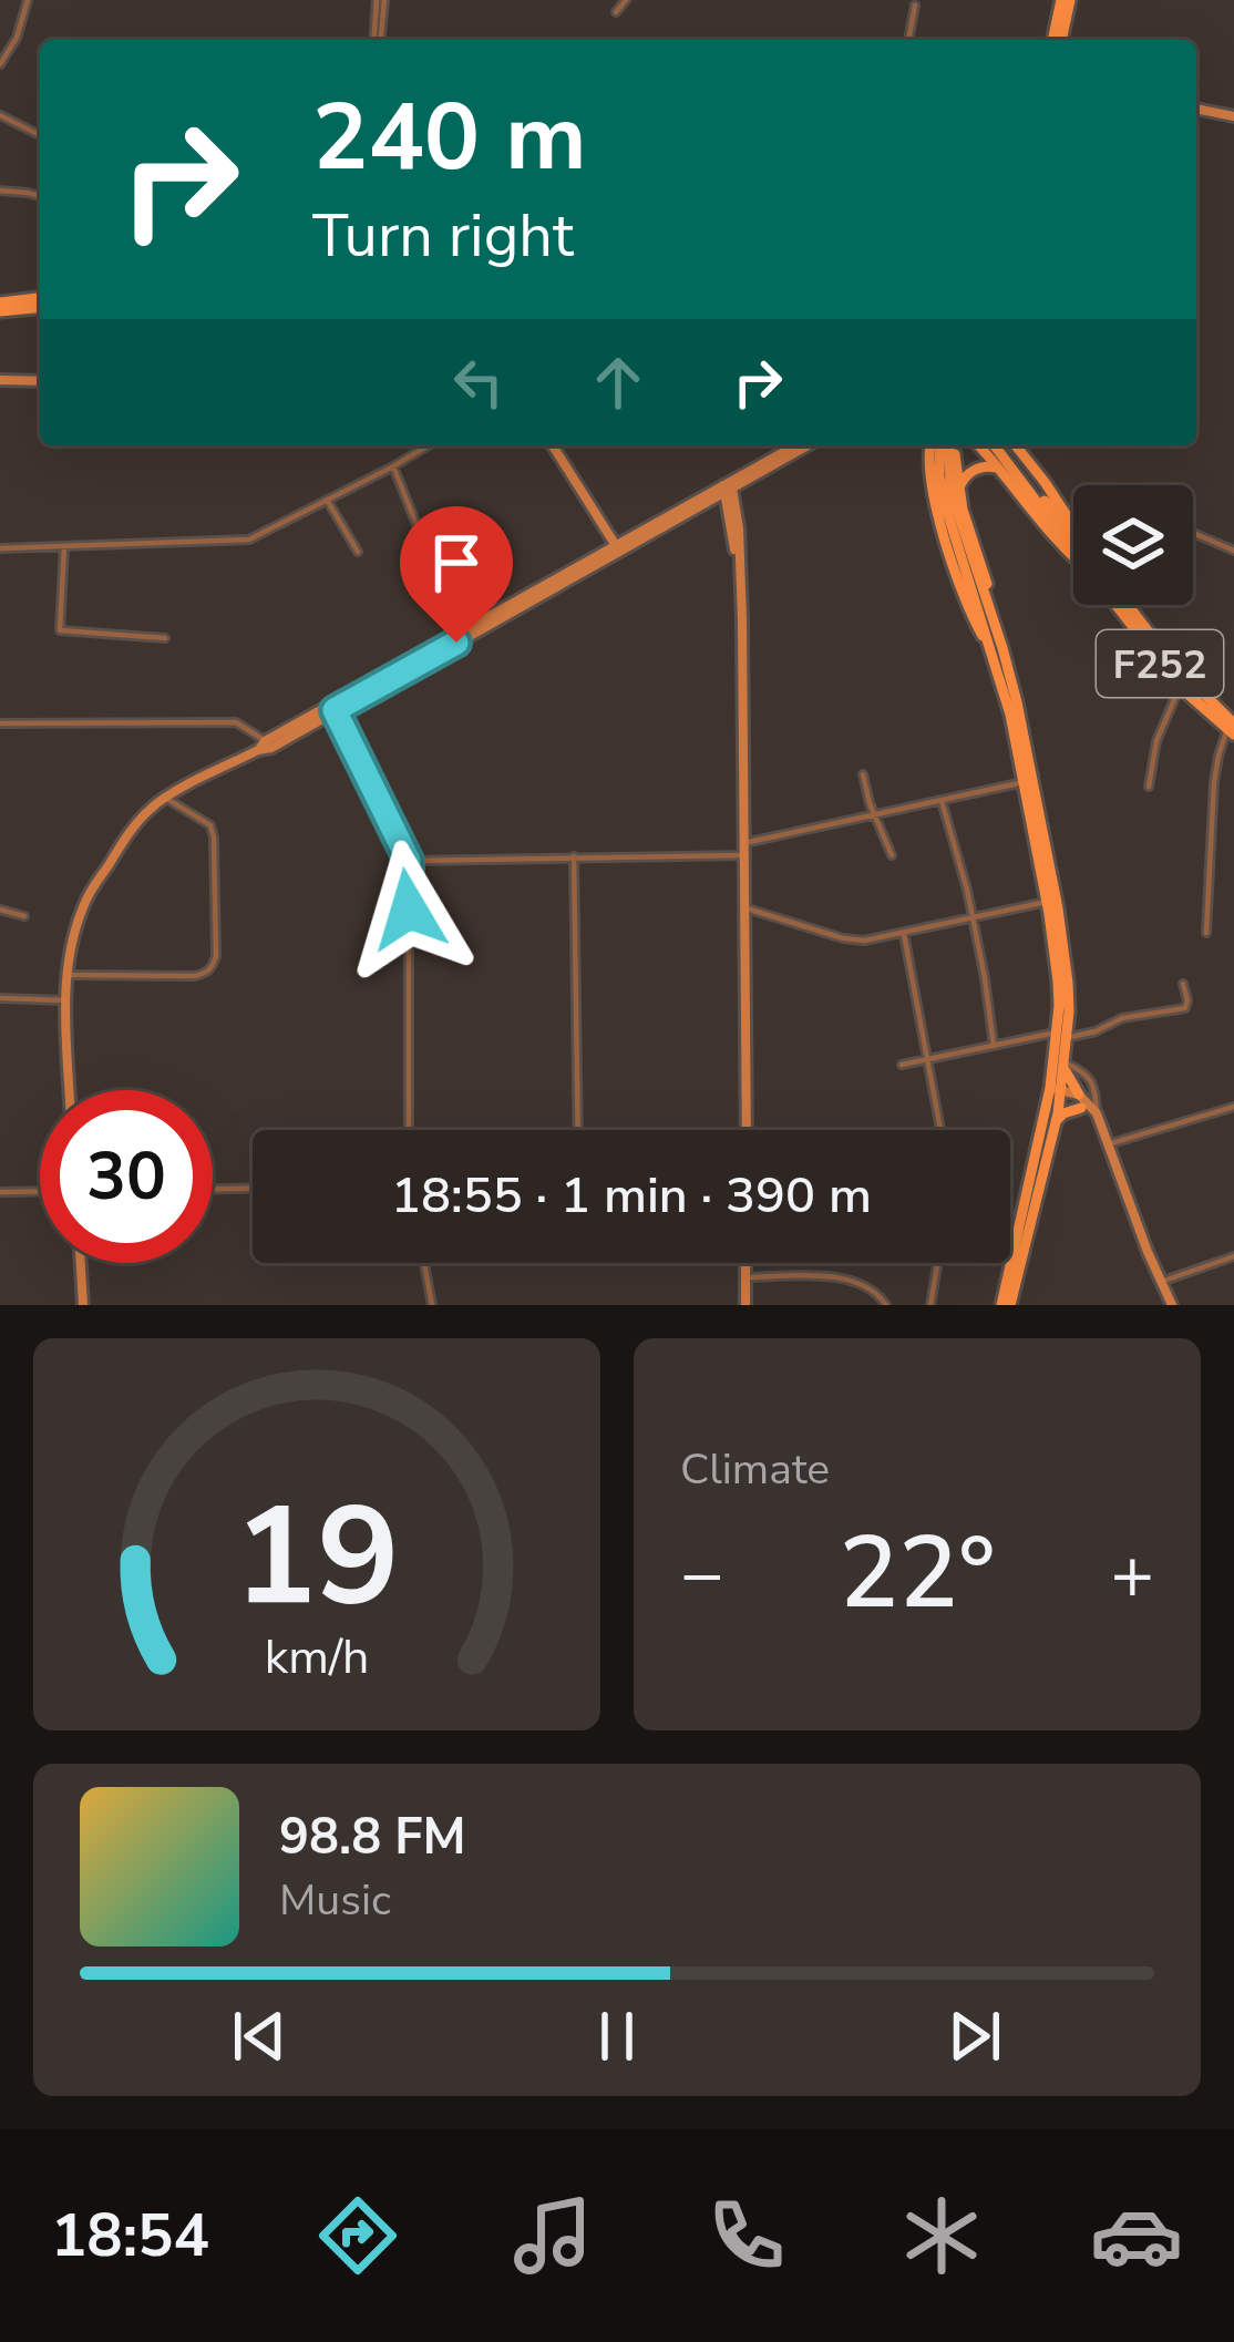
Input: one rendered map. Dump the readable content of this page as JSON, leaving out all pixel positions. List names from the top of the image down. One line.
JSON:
{"streets":{"main road":["F252"]},"page":{"turn":["240 m","Turn right"],"limit":"30","trip":"18:55 · 1 min · 390 m","tile":"Climate","heat":["−","22°","+"],"song":["98.8 FM","Music"],"tabs":"18:54","gauge":["19","km/h"]}}
